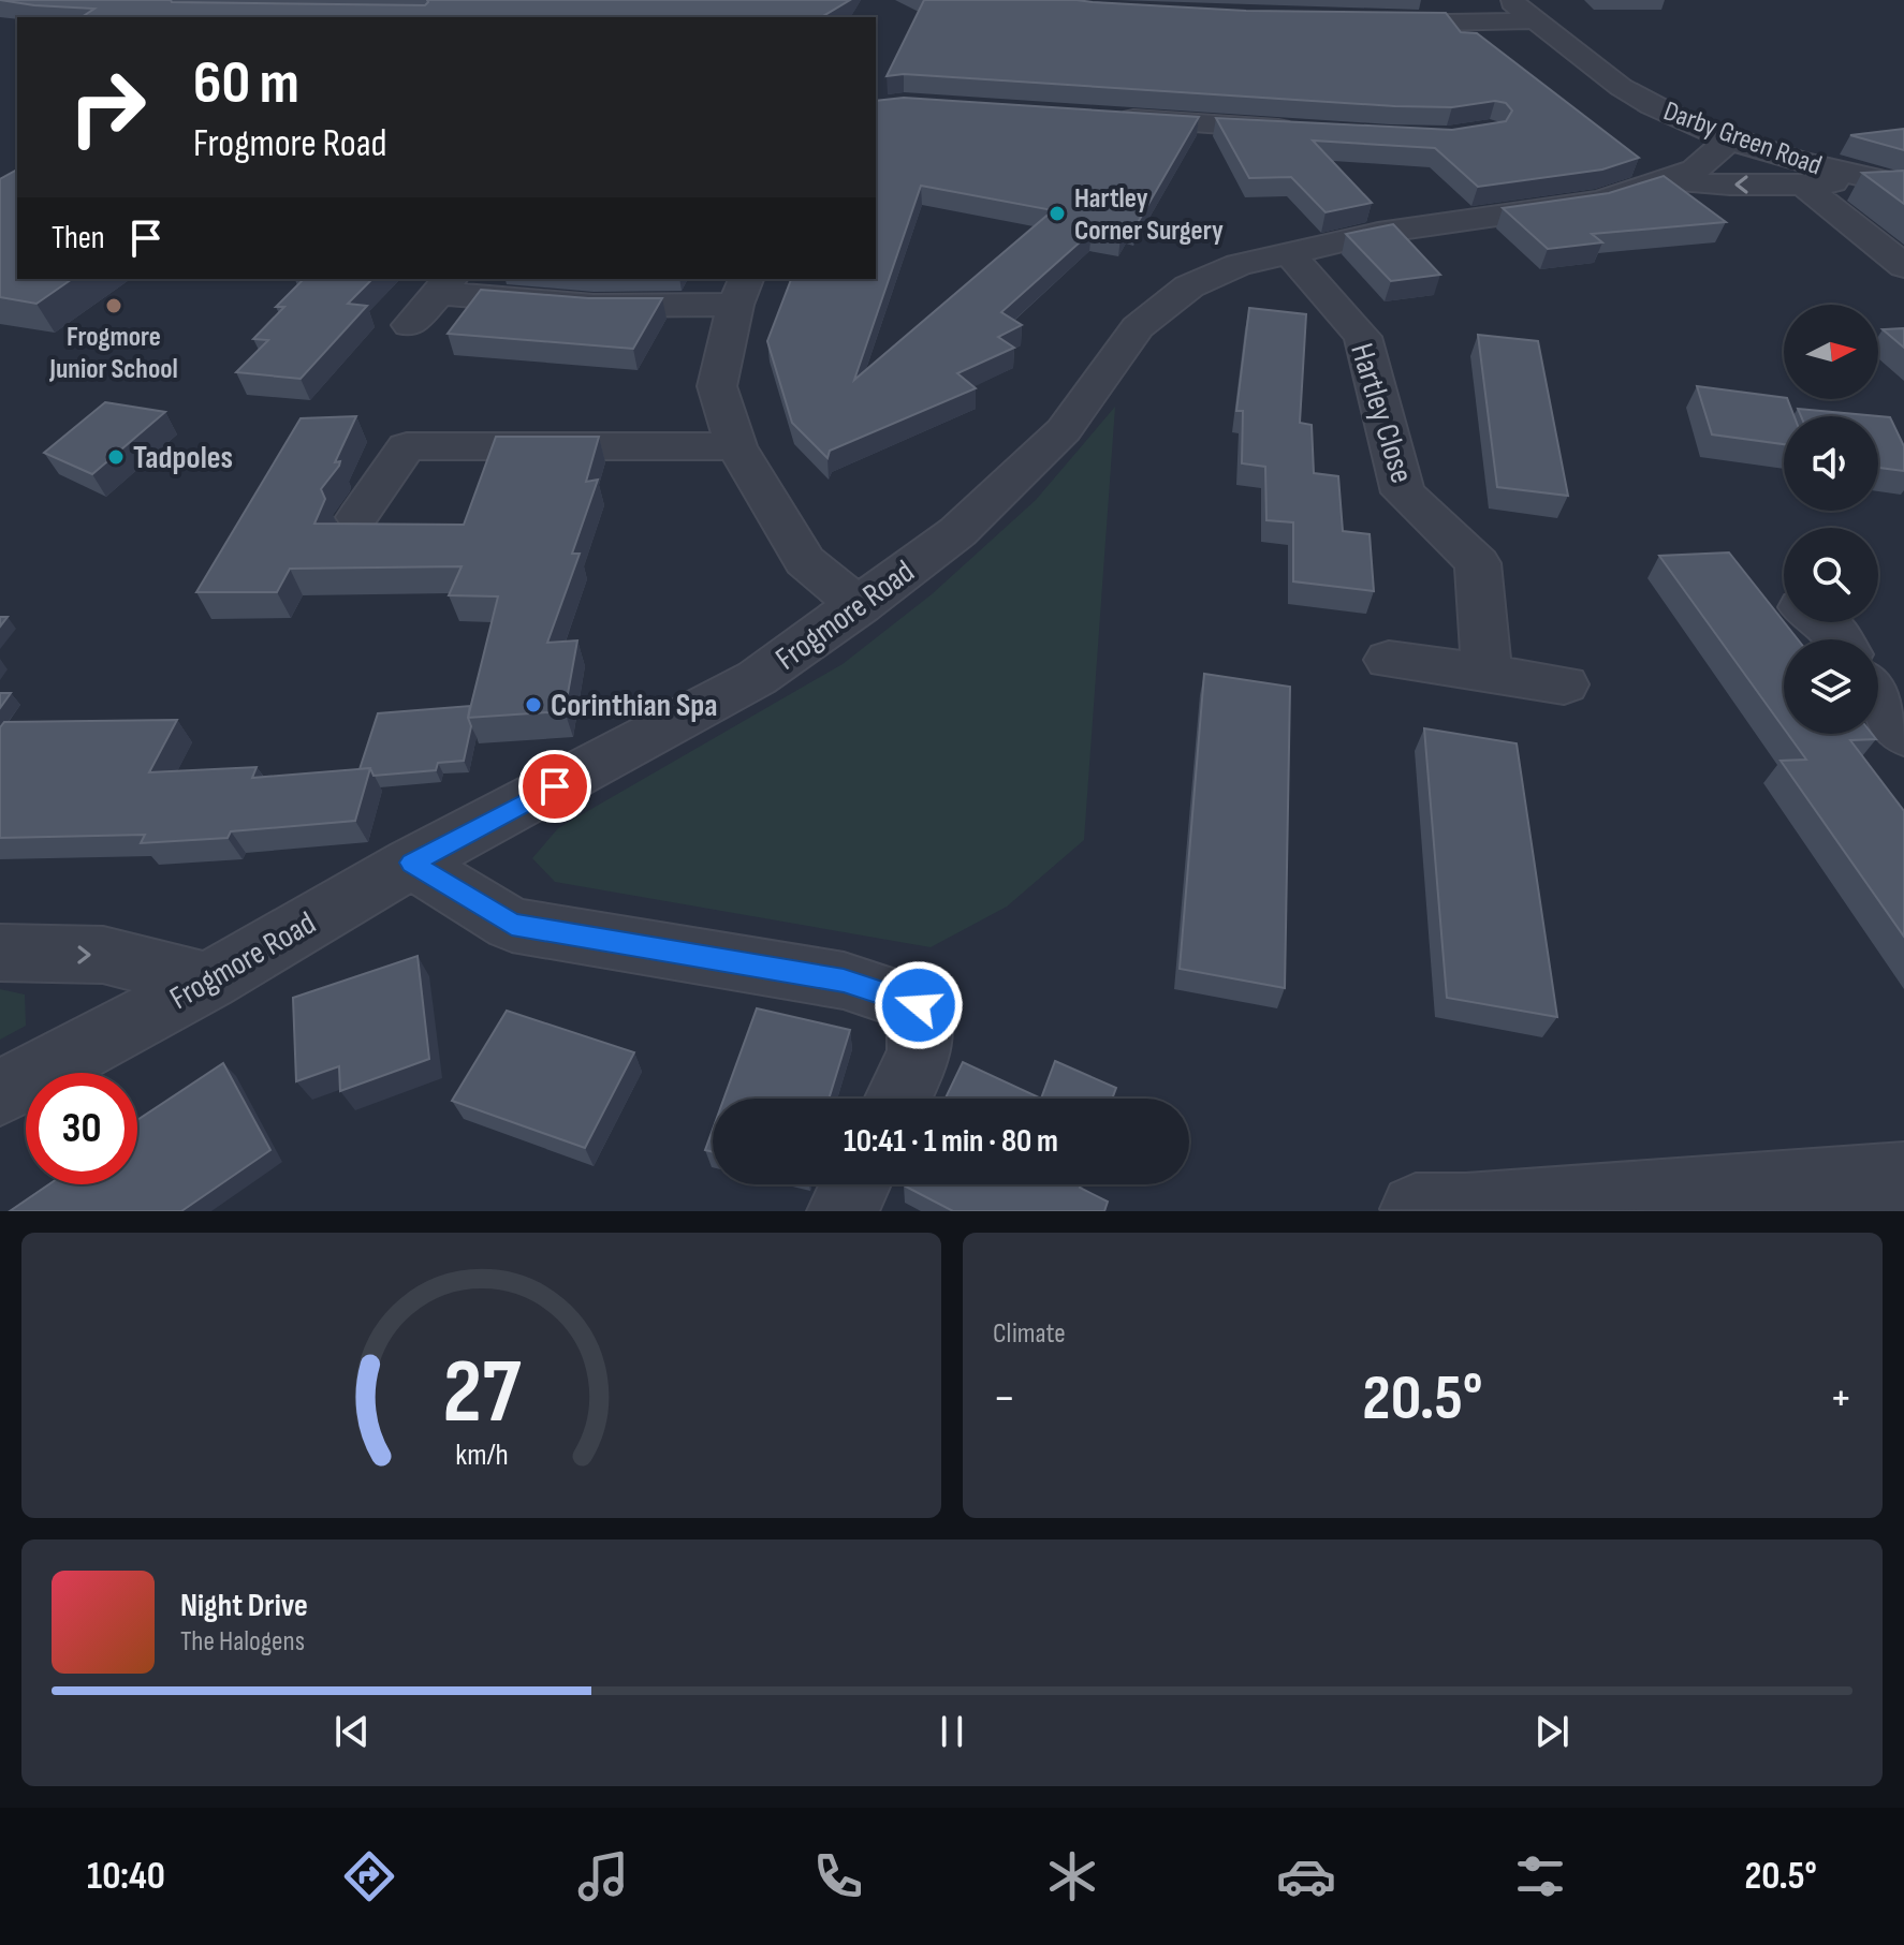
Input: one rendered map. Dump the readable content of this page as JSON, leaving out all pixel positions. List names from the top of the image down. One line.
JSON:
{"streets":{"street":["Darby Green Road","Hartley Close","Frogmore Road"]},"crossings":[["Darby Green Road","Frogmore Road"],["Hartley Close","Frogmore Road"]],"places":["Hartley Corner Surgery","Frogmore Junior School","Tadpoles","Corinthian Spa"],"north":"right","page":{"turn":["60 m","Frogmore Road"],"then":"Then","limit":"30","trip":"10:41 · 1 min · 80 m","tile":"Climate","heat":["−","20.5°","+"],"song":["Night Drive","The Halogens"],"tabs":["10:40","20.5°"],"gauge":["27","km/h"]}}
